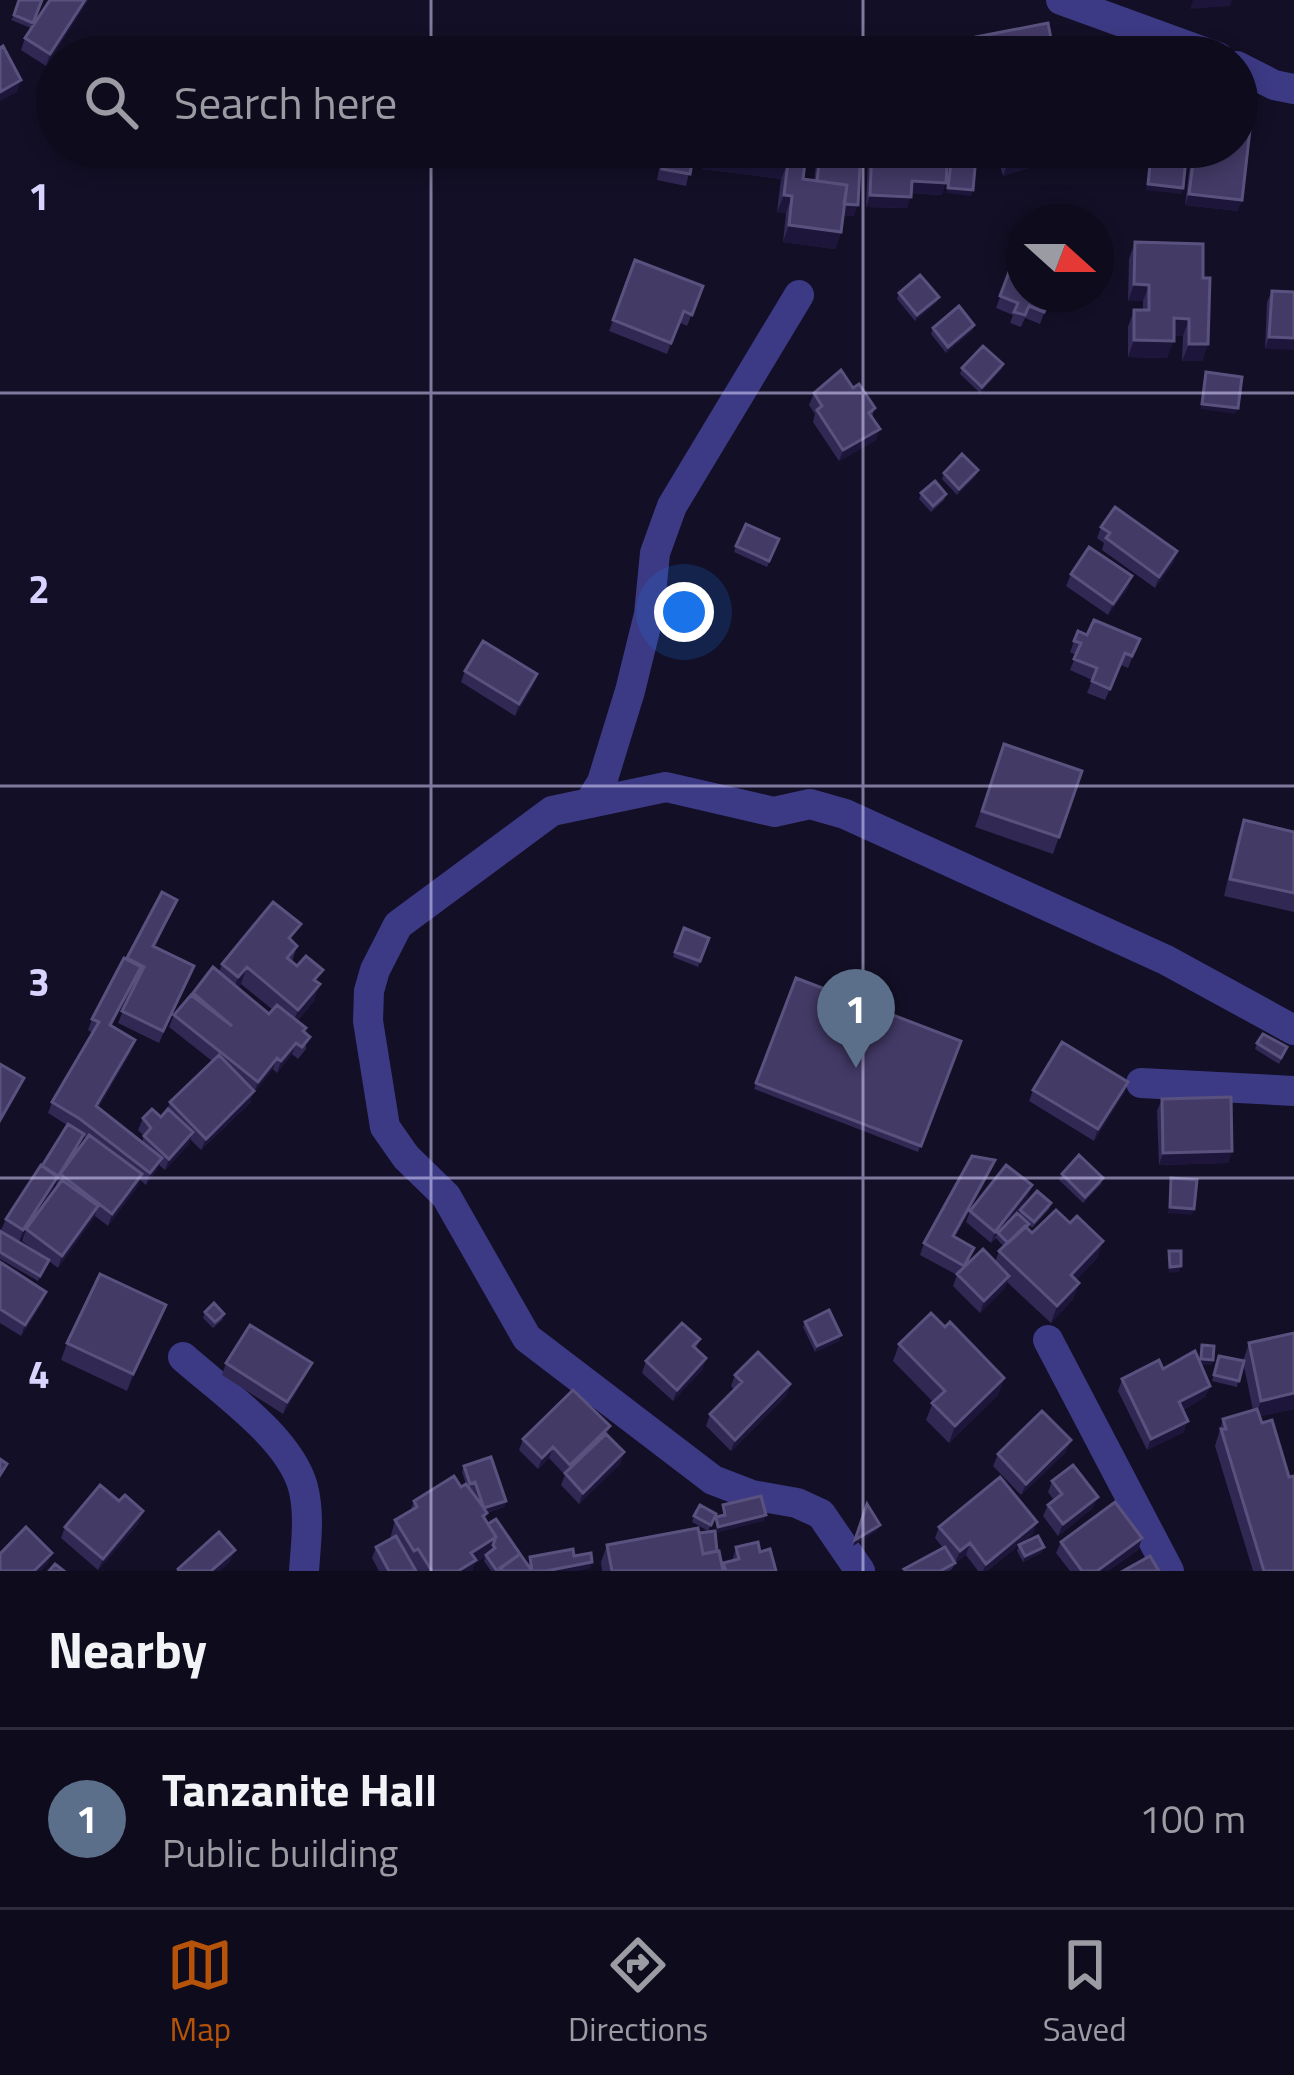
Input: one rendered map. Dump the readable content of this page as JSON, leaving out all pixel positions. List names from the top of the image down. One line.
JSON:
{"north":"right","page":{"search":"Search here","pins":"1","heading":"Nearby","list":[{"mark":"1","name":"Tanzanite Hall","note":"Public building","value":"100 m"}],"nav":["Map","Directions","Saved"]},"grid":{"rows":["1","2","3","4"]}}
